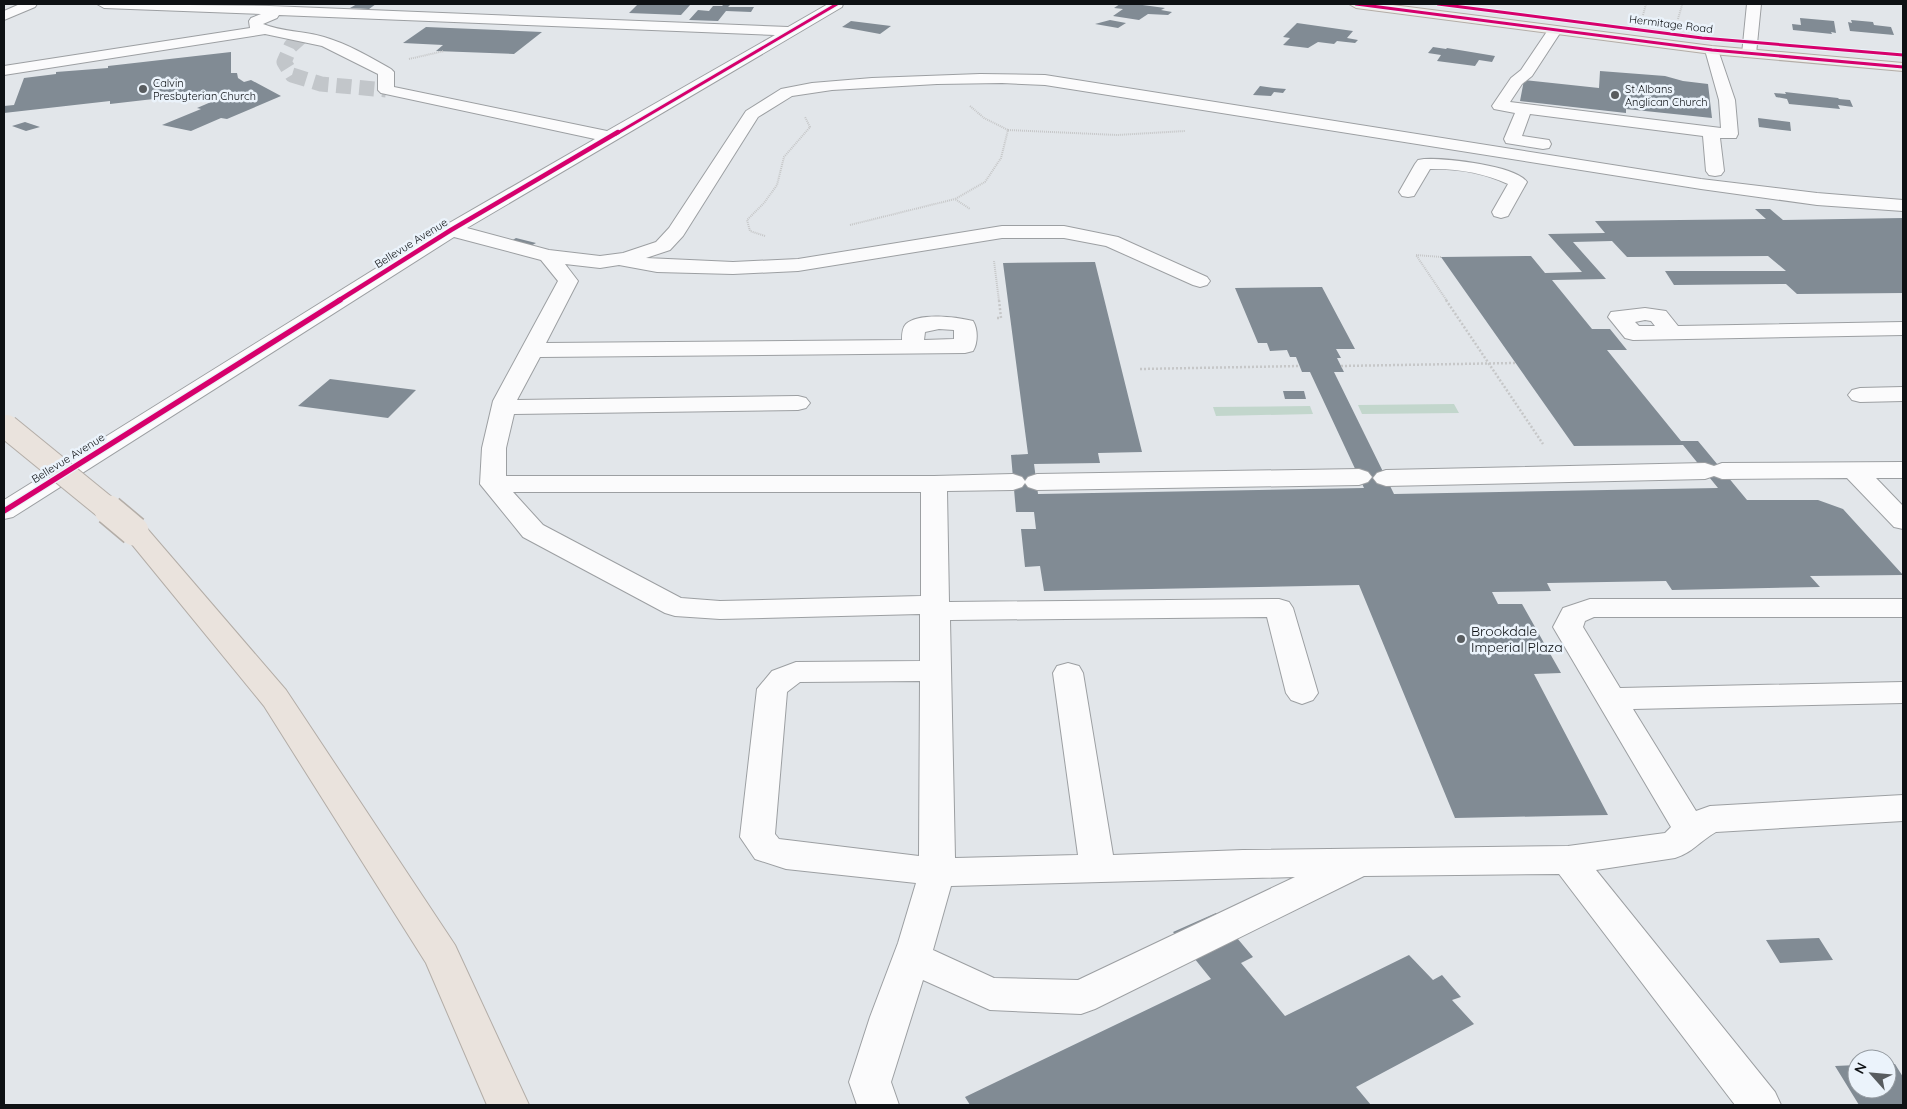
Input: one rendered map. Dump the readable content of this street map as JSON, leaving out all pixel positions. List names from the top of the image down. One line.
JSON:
{"streets":{"main road":["Hermitage Road"],"street":["Bellevue Avenue"]},"places":["Calvin Presbyterian Church","St Albans Anglican Church","Brookdale Imperial Plaza"],"north":"top left"}
